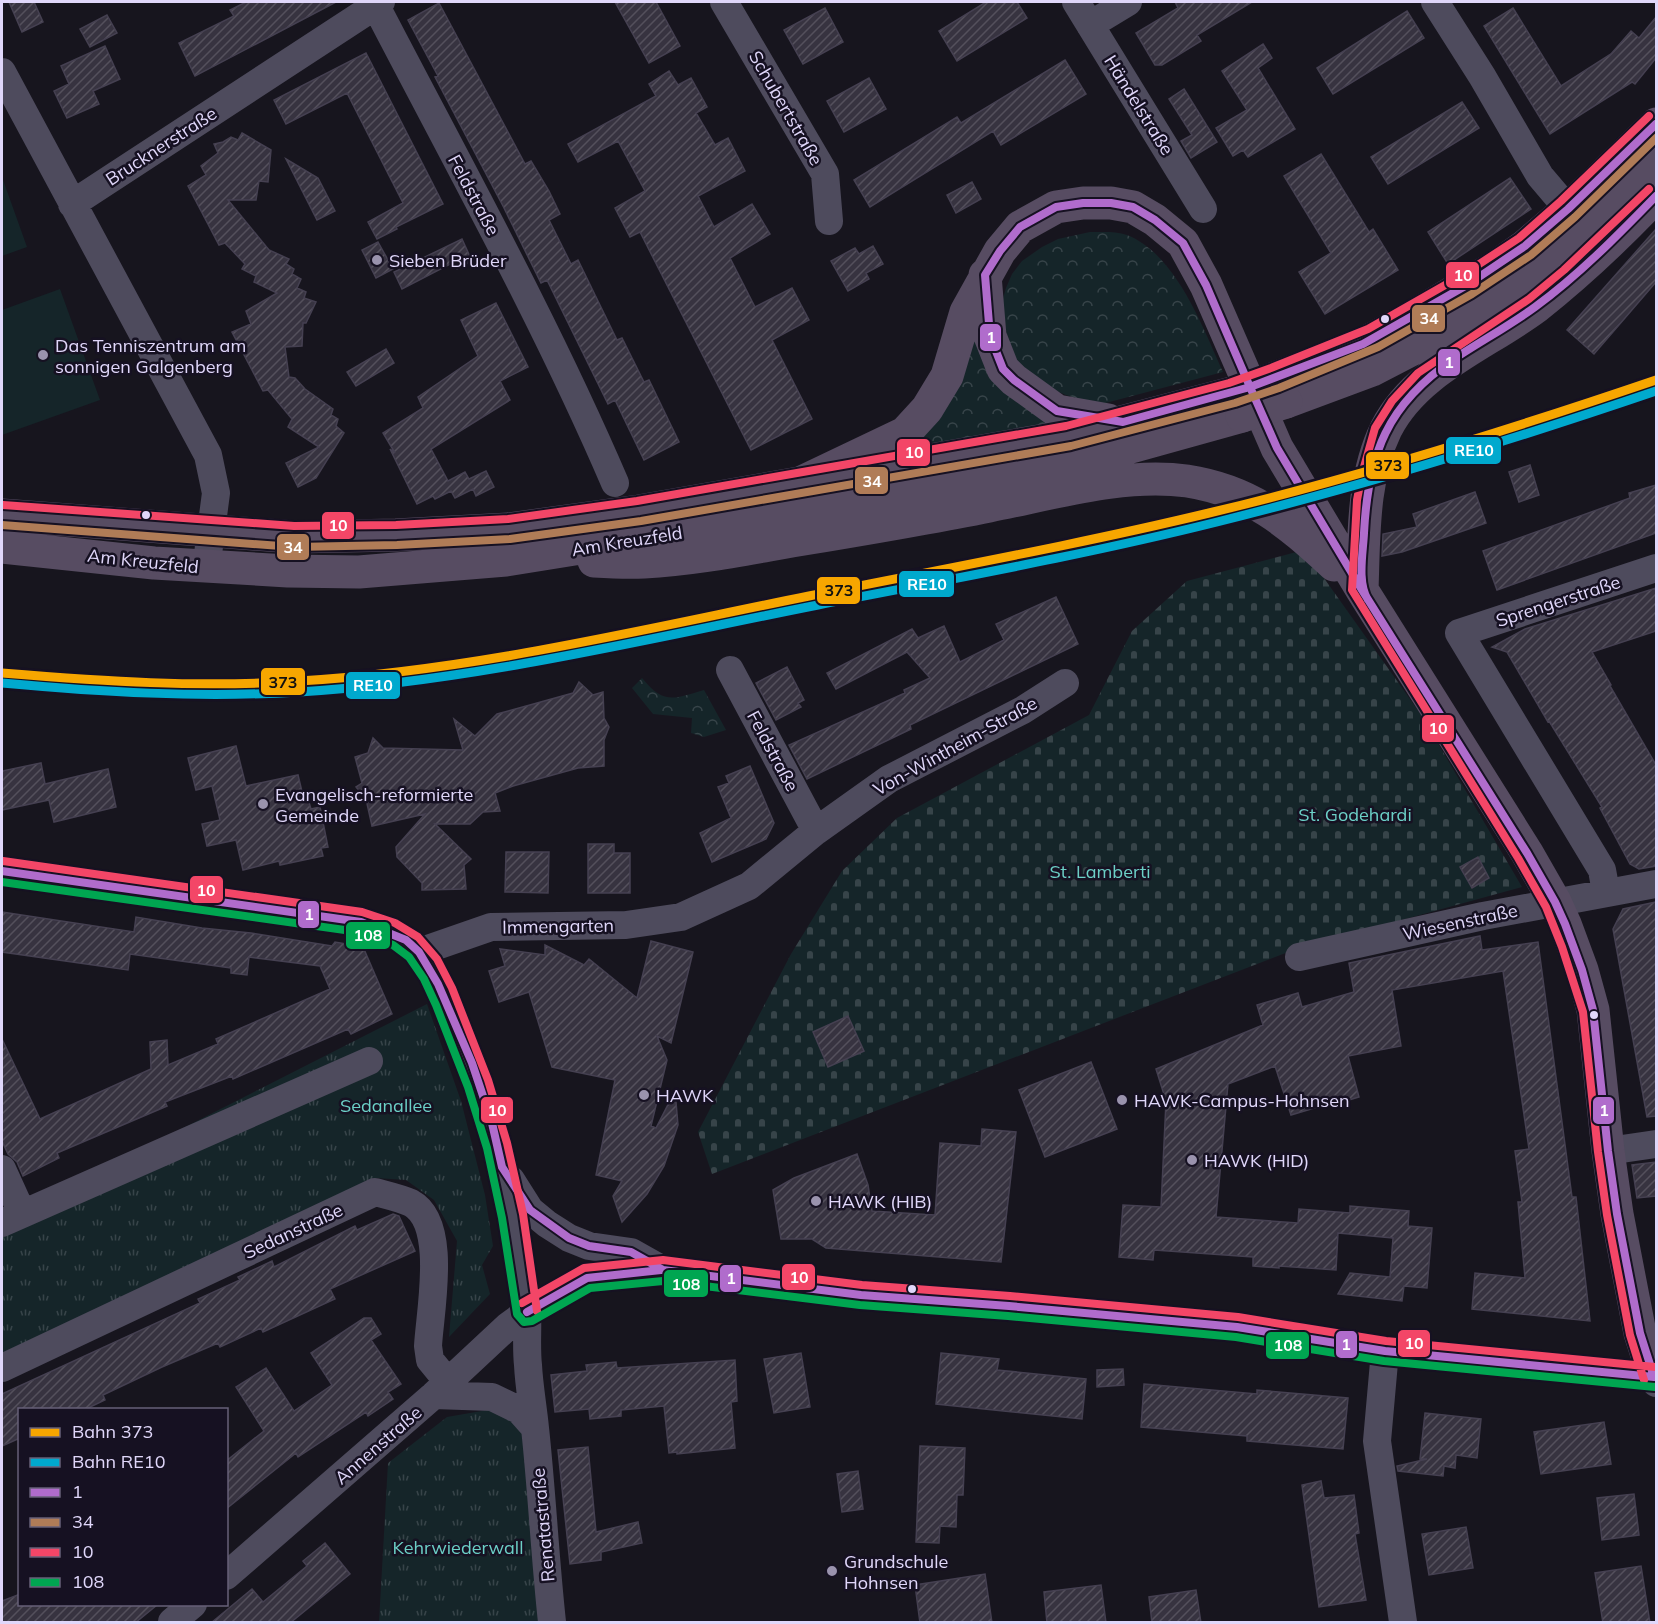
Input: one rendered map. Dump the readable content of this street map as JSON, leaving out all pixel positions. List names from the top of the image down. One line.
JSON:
{"streets":{"main road":["Am Kreuzfeld"],"street":["Händelstraße","Schubertstraße","Brucknerstraße","Feldstraße","Sprengerstraße","Von-Wintheim-Straße","Wiesenstraße","Immengarten","Sedanstraße","Annenstraße","Renatastraße"]},"crossings":[["Brucknerstraße","Feldstraße"],["Feldstraße","Von-Wintheim-Straße"],["Feldstraße","Immengarten"],["Sprengerstraße","Wiesenstraße"],["Von-Wintheim-Straße","Immengarten"],["Immengarten","Renatastraße"],["Sedanstraße","Annenstraße"],["Annenstraße","Renatastraße"]],"parks":["St. Godehardi","St. Lamberti","Sedanallee","Kehrwiederwall"],"places":["Sieben Brüder","Das Tenniszentrum am sonnigen Galgenberg","Evangelisch-reformierte Gemeinde","HAWK","HAWK-Campus-Hohnsen","HAWK (HID)","HAWK (HIB)","Grundschule Hohnsen"],"lines":["transit line 10","transit line 1","transit line 34","rail line 373","rail line RE10","transit line 108"],"legend":["Bahn 373","Bahn RE10","1","34","10","108"]}
